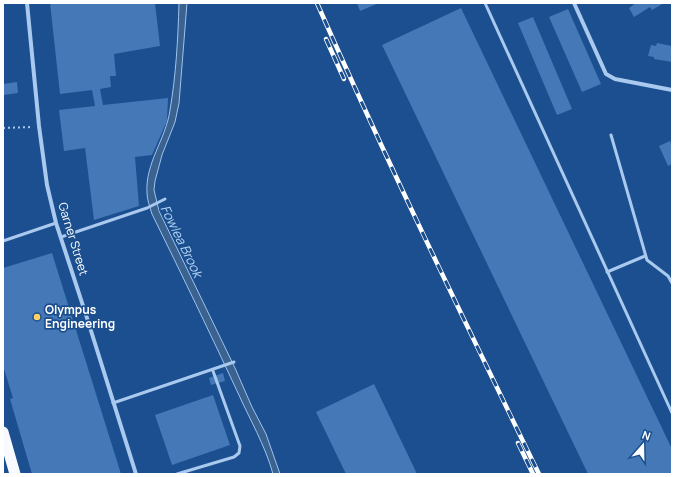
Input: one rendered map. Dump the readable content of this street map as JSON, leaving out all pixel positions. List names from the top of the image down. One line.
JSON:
{"streets":{"street":["Garner Street"]},"water":["Fowlea Brook"],"places":["Olympus Engineering"],"north":"top"}
